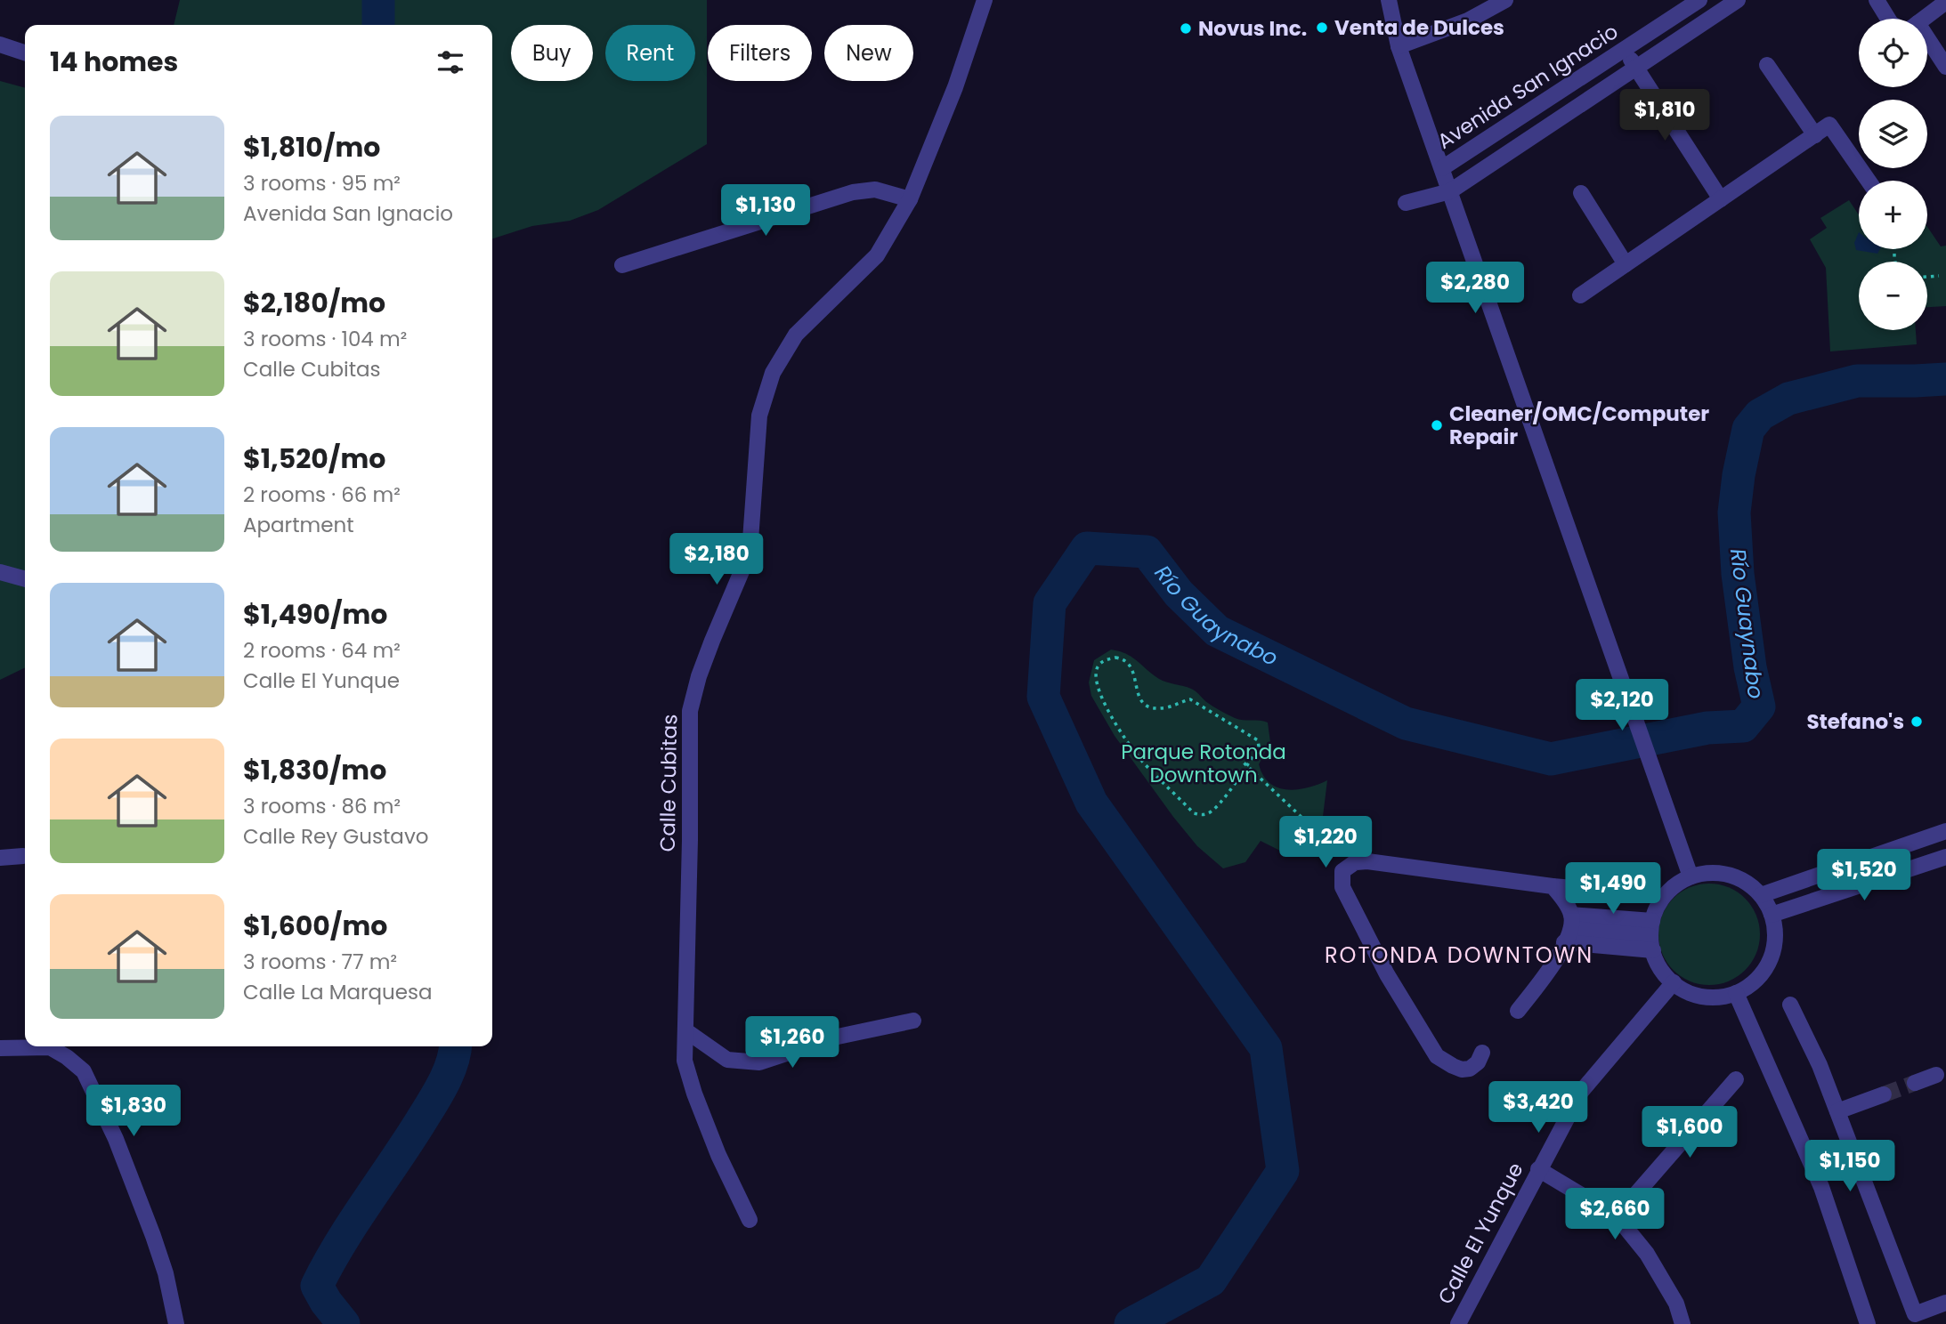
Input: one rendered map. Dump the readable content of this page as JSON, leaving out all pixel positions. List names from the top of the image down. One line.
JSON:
{"streets":{"street":["Avenida San Ignacio","Calle Cubitas","Calle El Yunque"]},"districts":["ROTONDA DOWNTOWN"],"water":["Río Guaynabo"],"parks":["Parque Rotonda Downtown"],"places":["Venta de Dulces","Novus Inc.","Cleaner/OMC/Computer Repair","Stefano's"],"page":{"map_buttons":["+","−"],"chip":["Buy","Rent","Filters","New"],"heading":"14 homes","price":["$1,810","$1,130","$2,280","$2,180","$2,120","$1,220","$1,520","$1,490","$1,260","$3,420","$1,830","$1,600","$1,150","$2,660"],"list":[{"name":"$1,810/mo","note":"3 rooms · 95 m² · Avenida San Ignacio"},{"name":"$2,180/mo","note":"3 rooms · 104 m² · Calle Cubitas"},{"name":"$1,520/mo","note":"2 rooms · 66 m² · Apartment"},{"name":"$1,490/mo","note":"2 rooms · 64 m² · Calle El Yunque"},{"name":"$1,830/mo","note":"3 rooms · 86 m² · Calle Rey Gustavo"},{"name":"$1,600/mo","note":"3 rooms · 77 m² · Calle La Marquesa"}]}}
